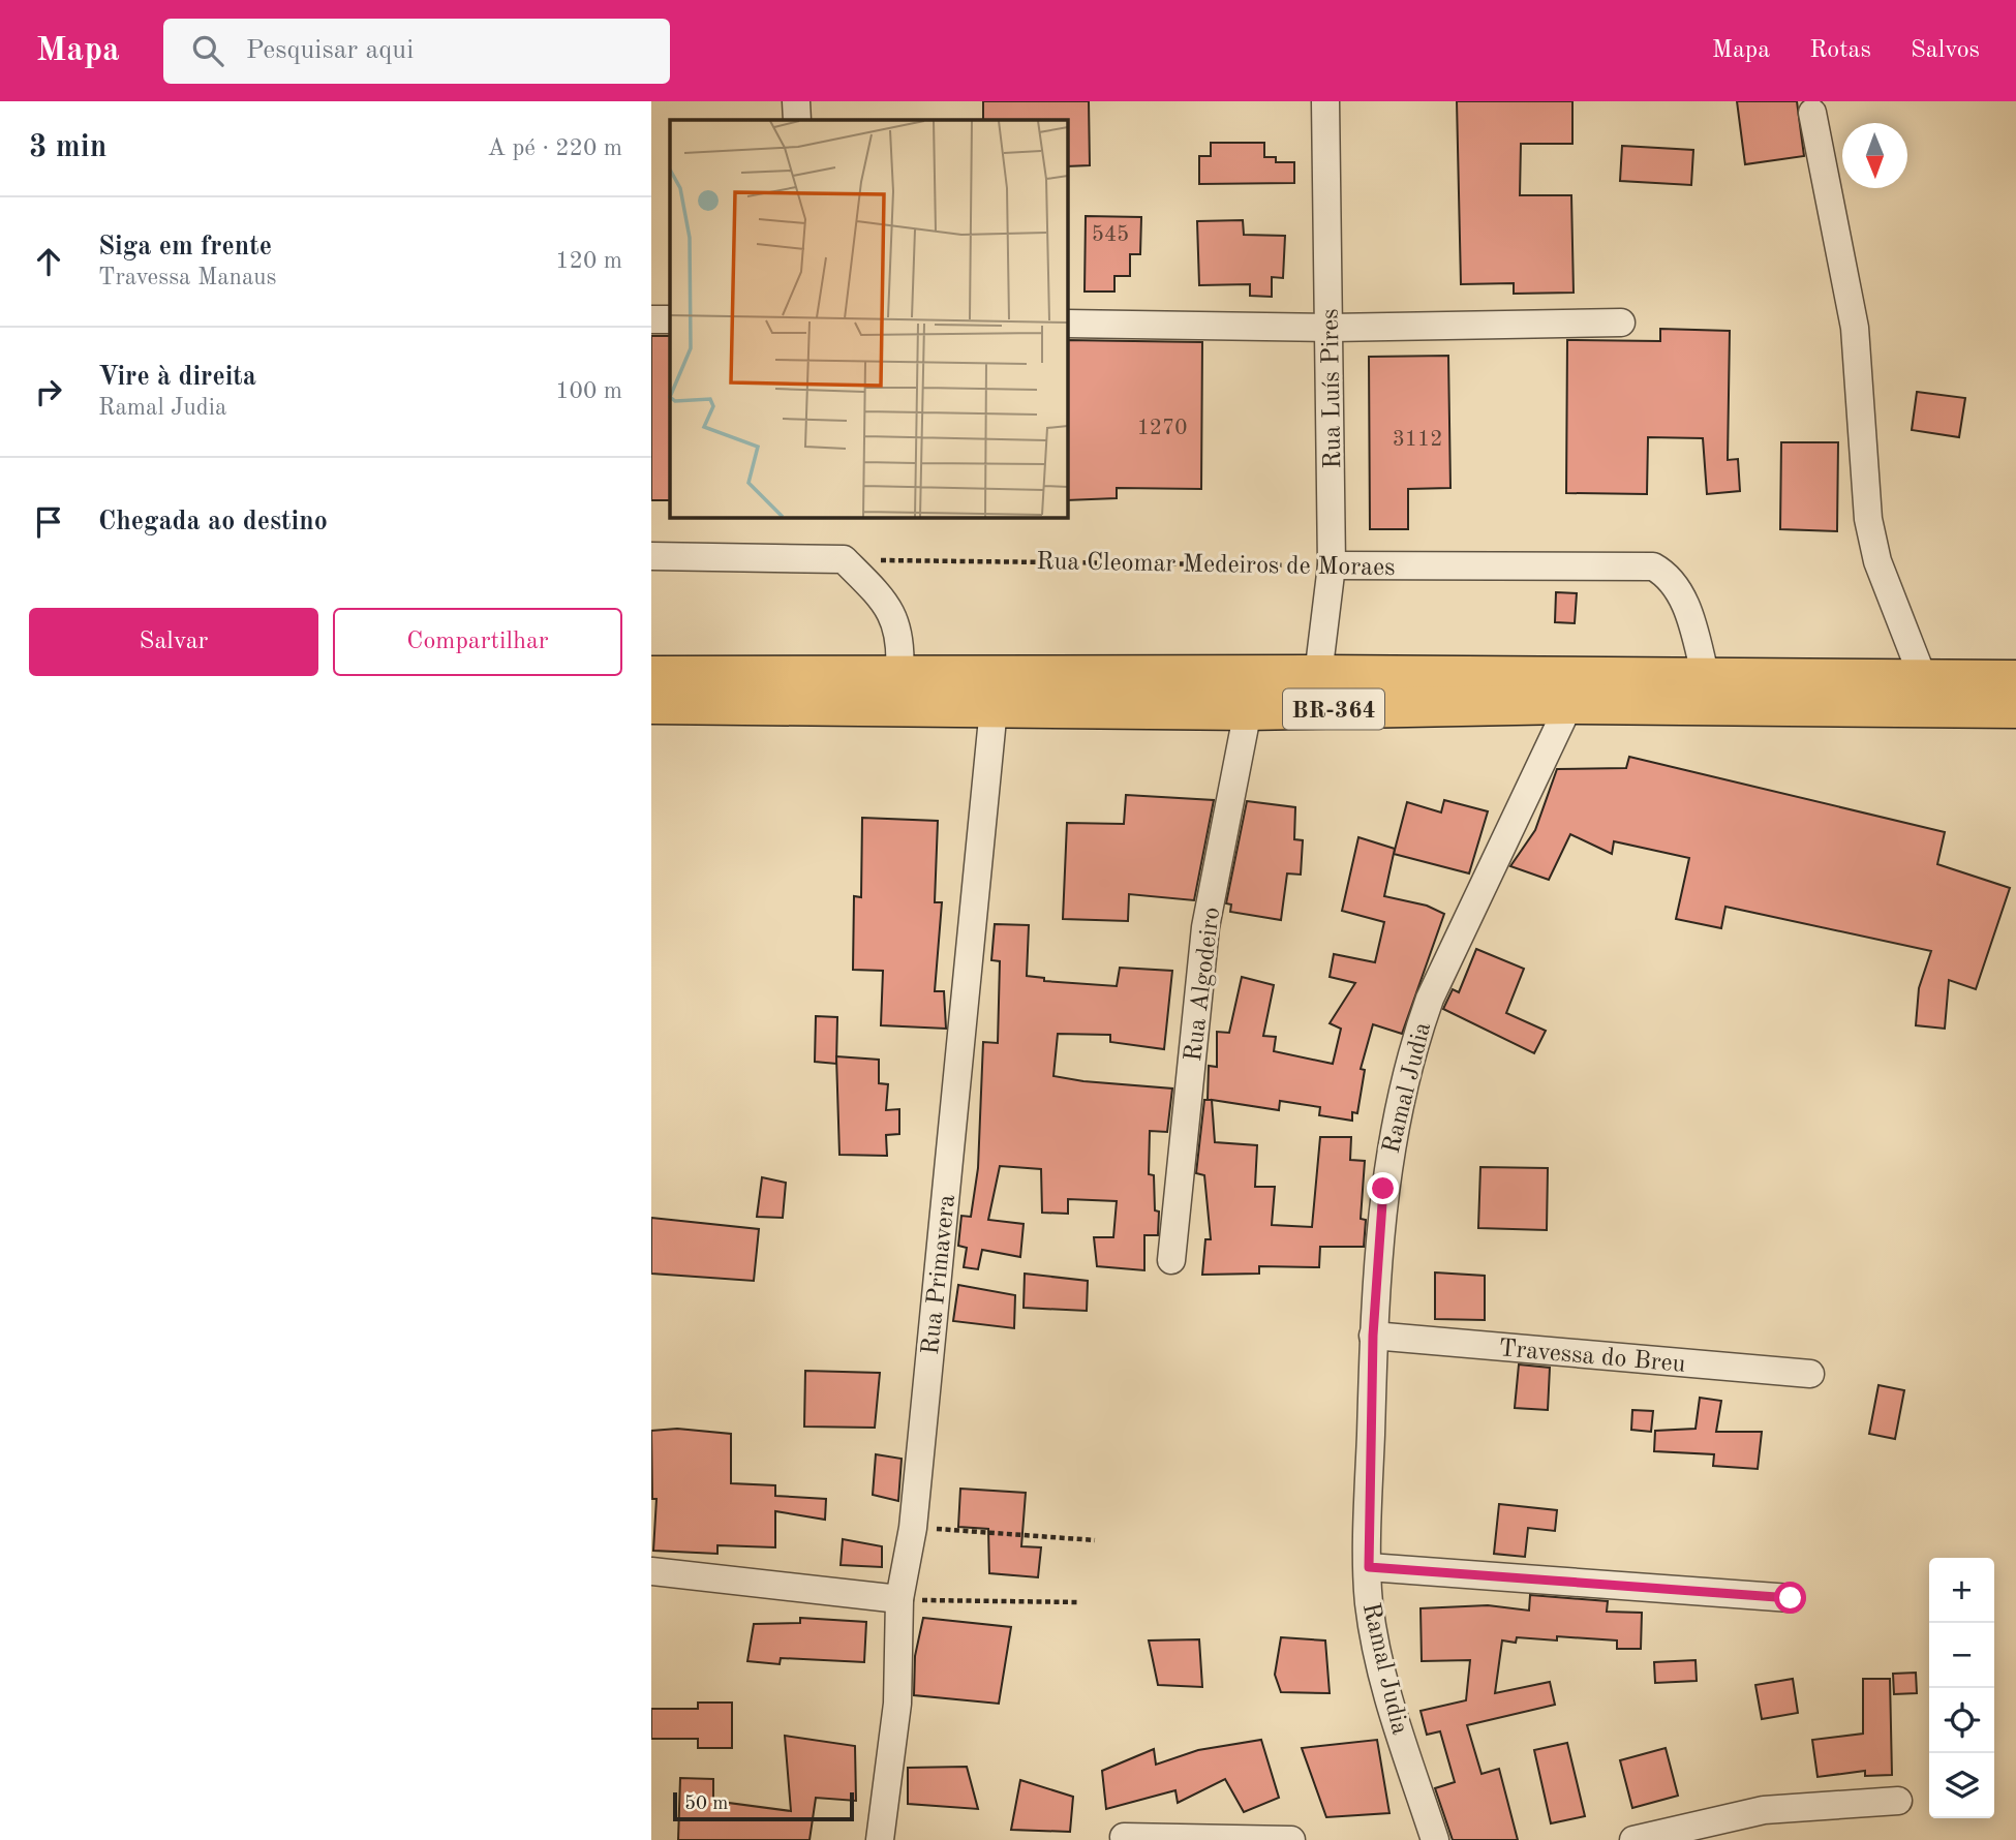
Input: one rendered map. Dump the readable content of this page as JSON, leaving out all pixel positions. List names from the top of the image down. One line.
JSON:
{"streets":{"highway":["BR-364"],"street":["Rua Luís Pires","Rua Cleomar Medeiros de Moraes","Rua Algodeiro","Ramal Judia","Rua Primavera","Travessa do Breu"]},"crossings":[["Rua Luís Pires","Rua Cleomar Medeiros de Moraes"],["Rua Luís Pires","BR-364"],["Rua Cleomar Medeiros de Moraes","BR-364"],["BR-364","Rua Algodeiro"],["BR-364","Ramal Judia"],["BR-364","Rua Primavera"],["Ramal Judia","Travessa do Breu"]],"house_numbers":["545","1270","3112"],"scale_bar":"50 m","north":"bottom","page":{"header":"Mapa","search":"Pesquisar aqui","nav":["Mapa","Rotas","Salvos"],"heading":["3 min","A pé · 220 m"],"list":[["Siga em frente","Travessa Manaus","120 m"],["Vire à direita","Ramal Judia","100 m"],"Chegada ao destino"],"buttons":["Salvar","Compartilhar"],"map_buttons":["+","−"],"scale":"50 m"}}
